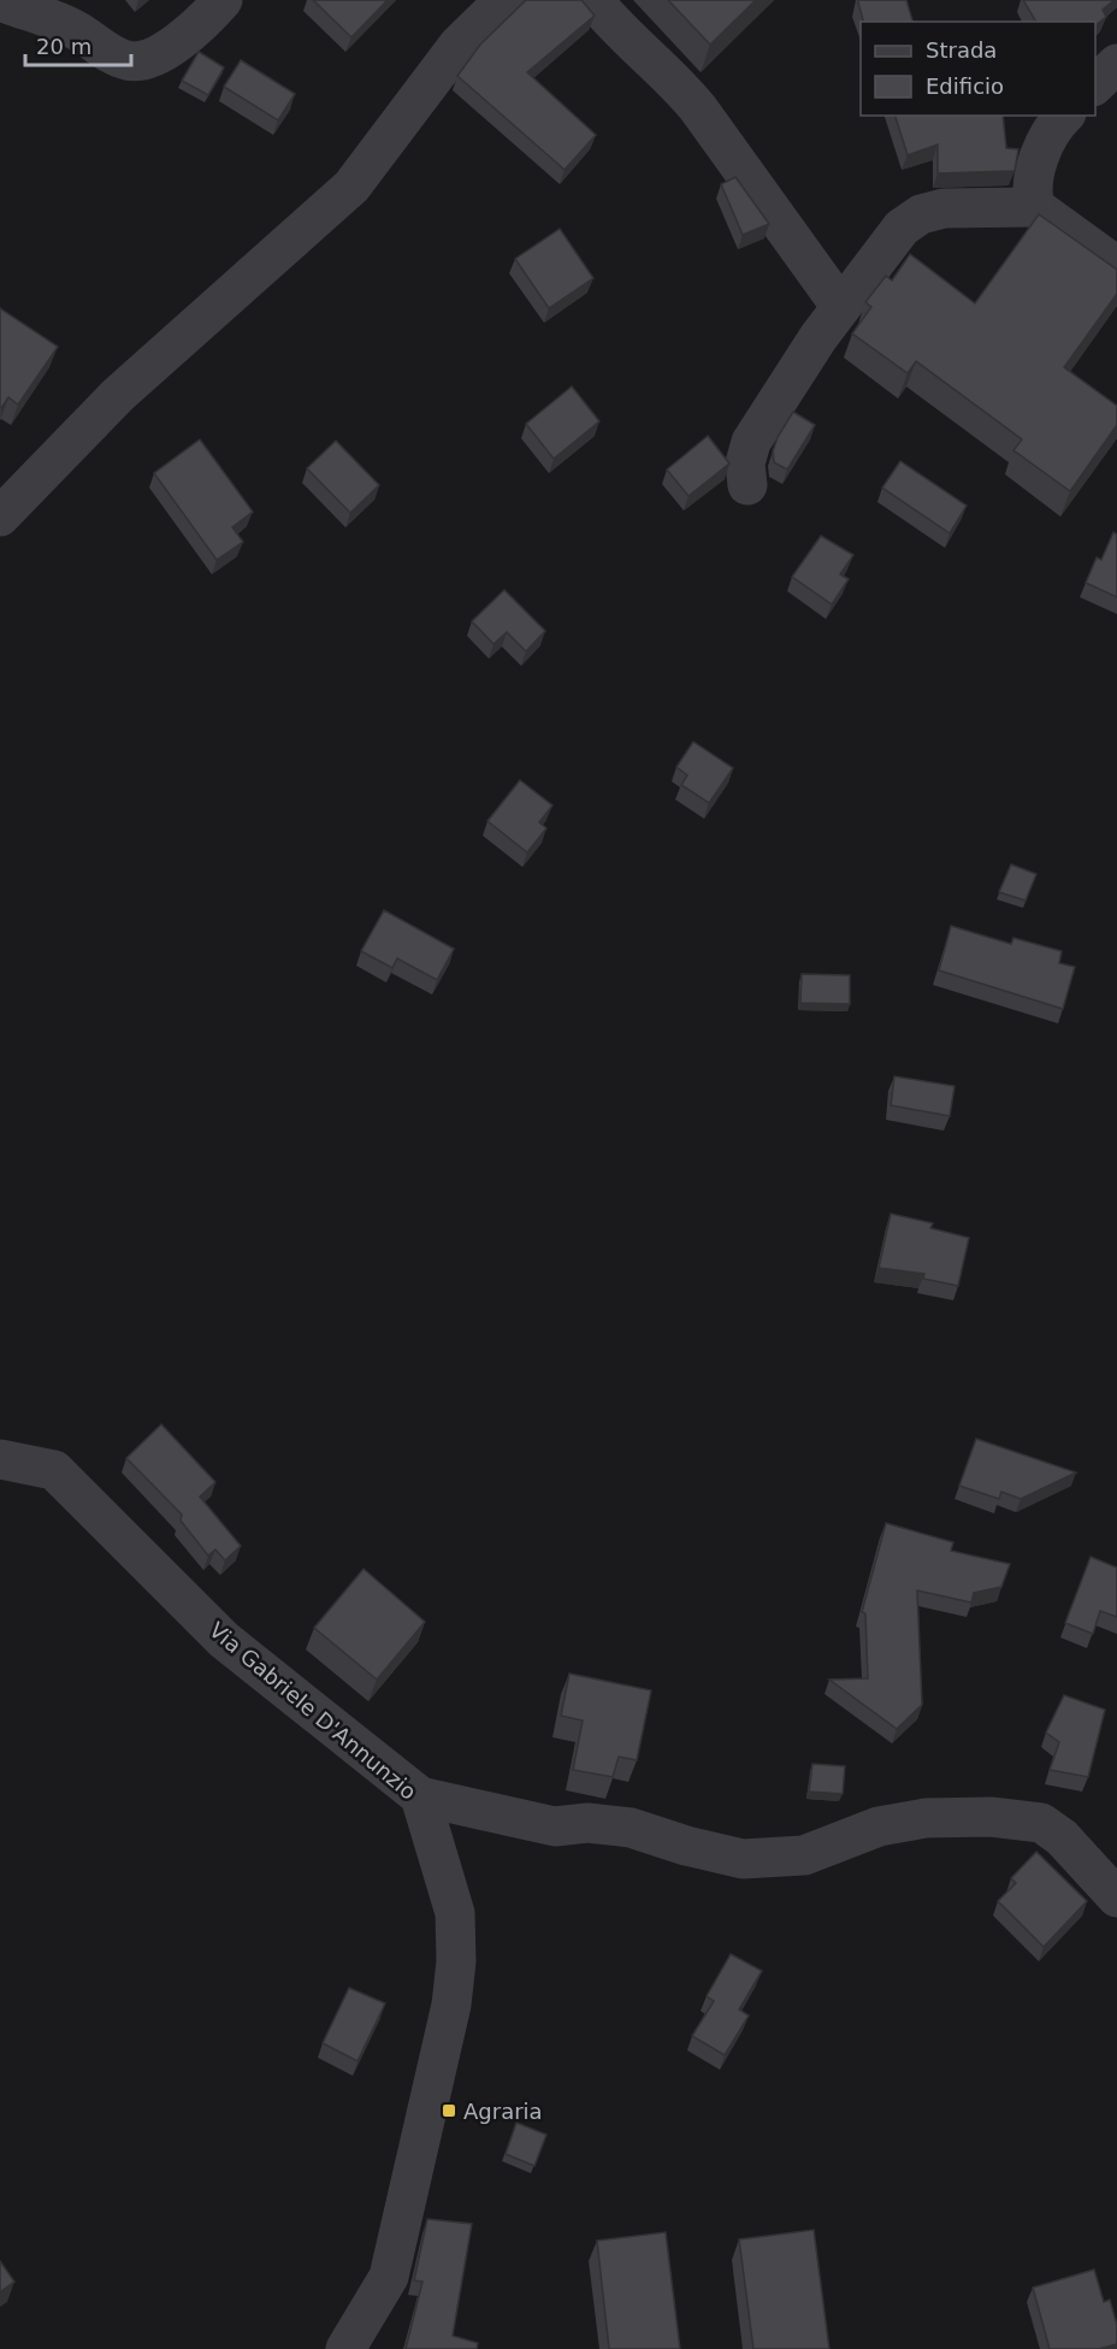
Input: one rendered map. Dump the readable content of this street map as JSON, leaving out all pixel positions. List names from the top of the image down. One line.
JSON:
{"streets":{"street":["Via Gabriele D'Annunzio"]},"places":{"transit":["Agraria"]},"legend":["Strada","Edificio"],"scale_bar":"20 m"}
